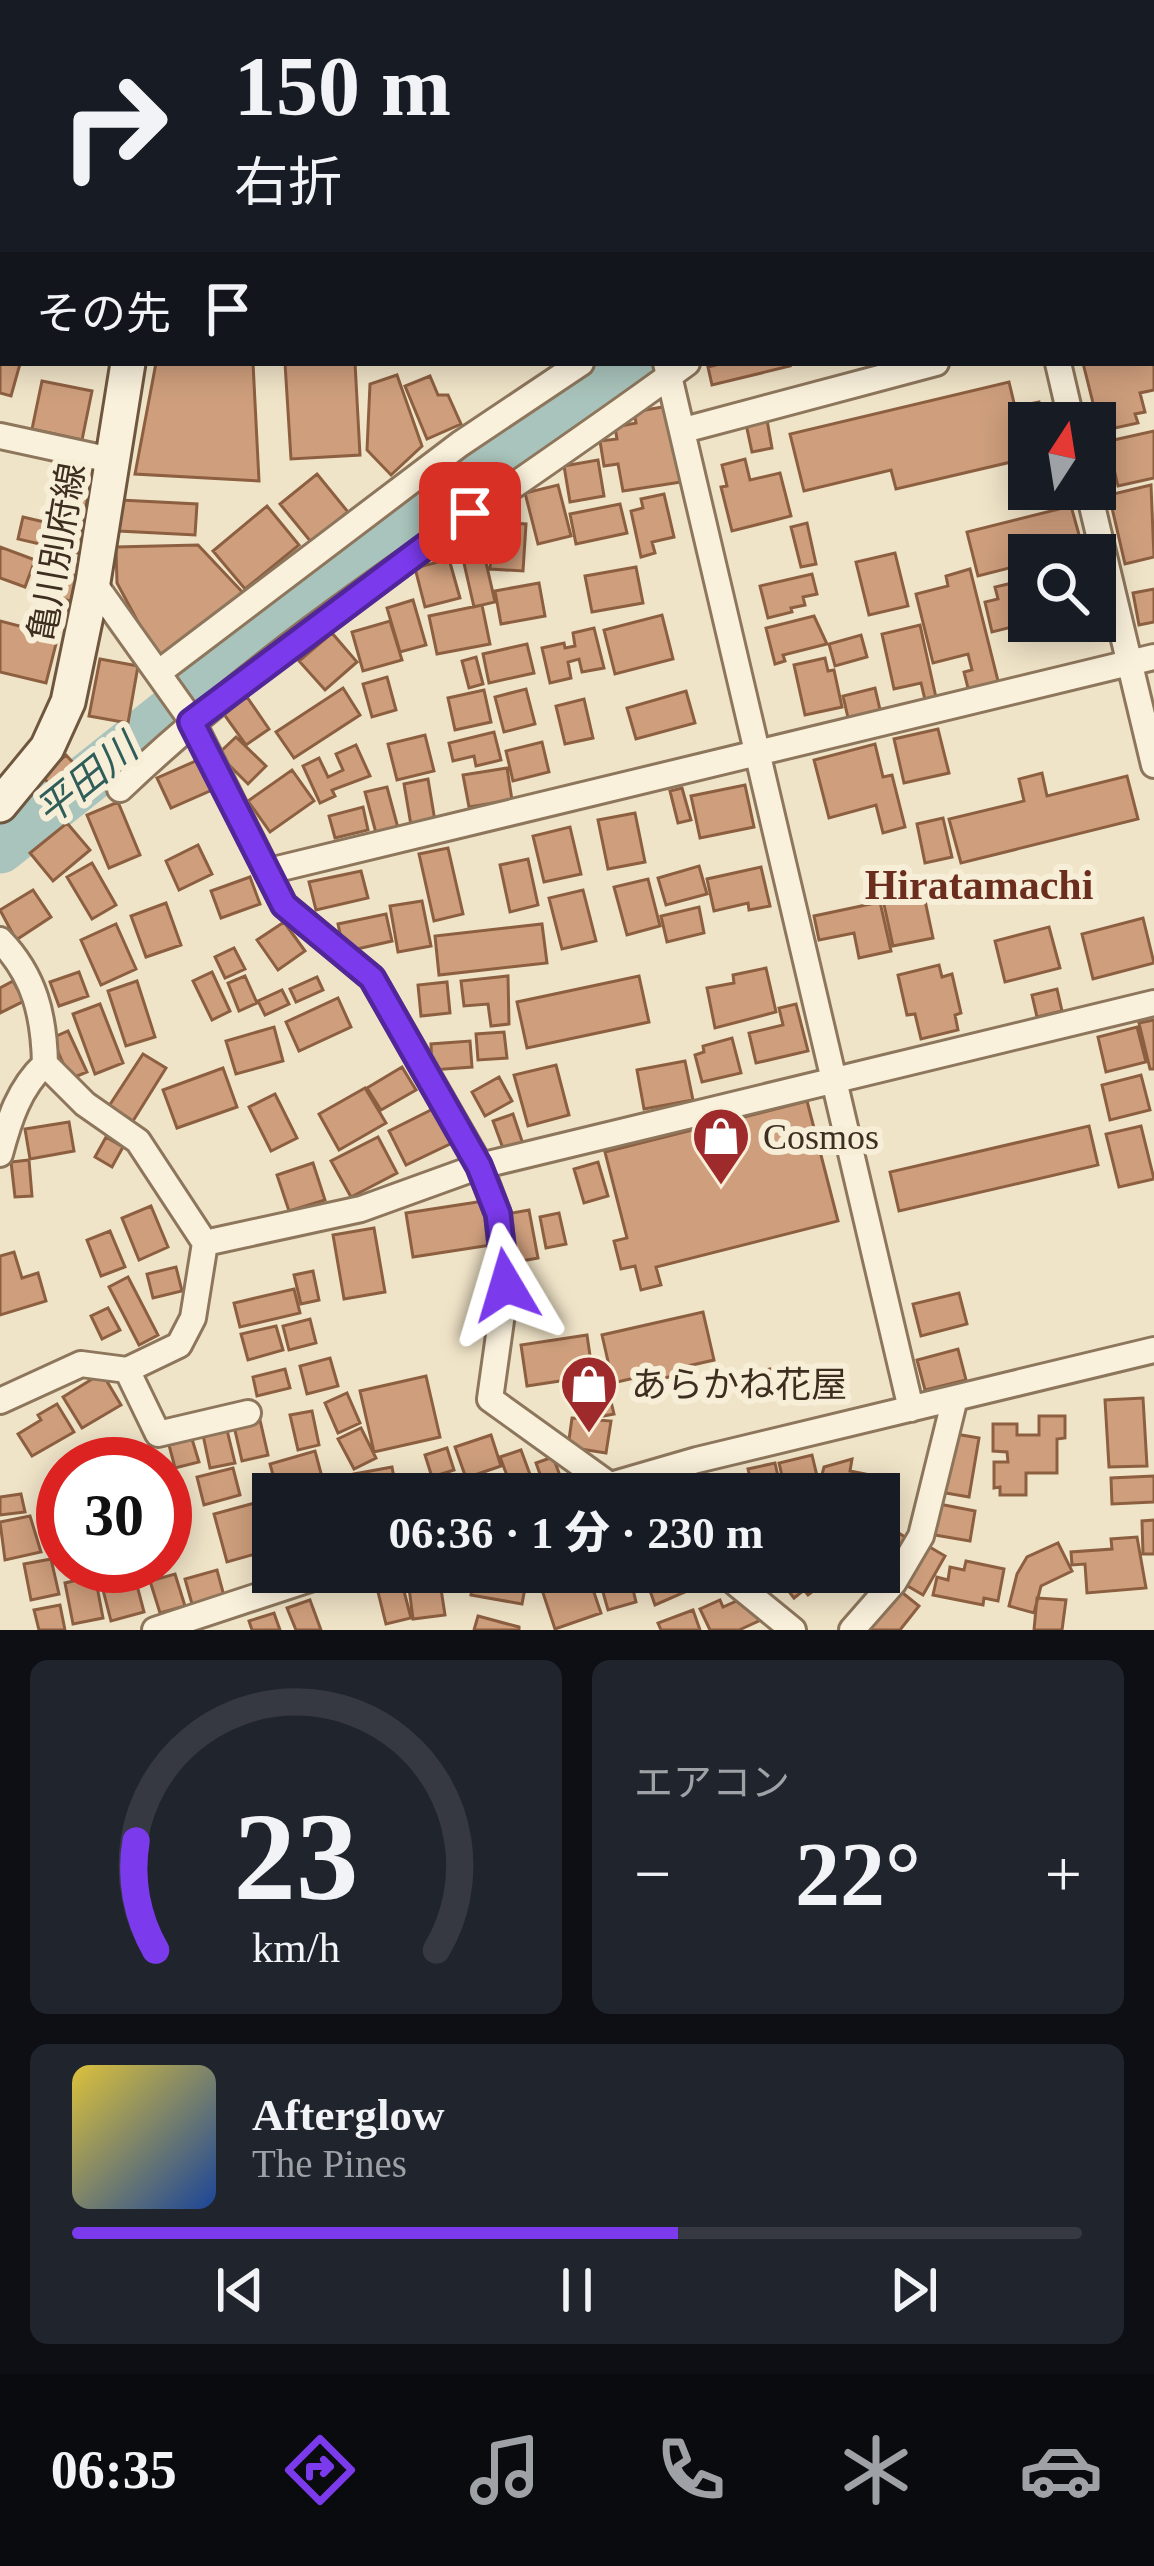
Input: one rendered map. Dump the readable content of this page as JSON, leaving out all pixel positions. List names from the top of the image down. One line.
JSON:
{"streets":{"main road":["亀川別府線"]},"districts":["Hiratamachi"],"water":["平田川"],"places":{"shop":["Cosmos","あらかね花屋"]},"north":"top","page":{"turn":["150 m","右折"],"then":"その先","limit":"30","trip":"06:36 · 1 分 · 230 m","tile":"エアコン","heat":["−","22°","+"],"song":["Afterglow","The Pines"],"tabs":"06:35","gauge":["23","km/h"]}}
